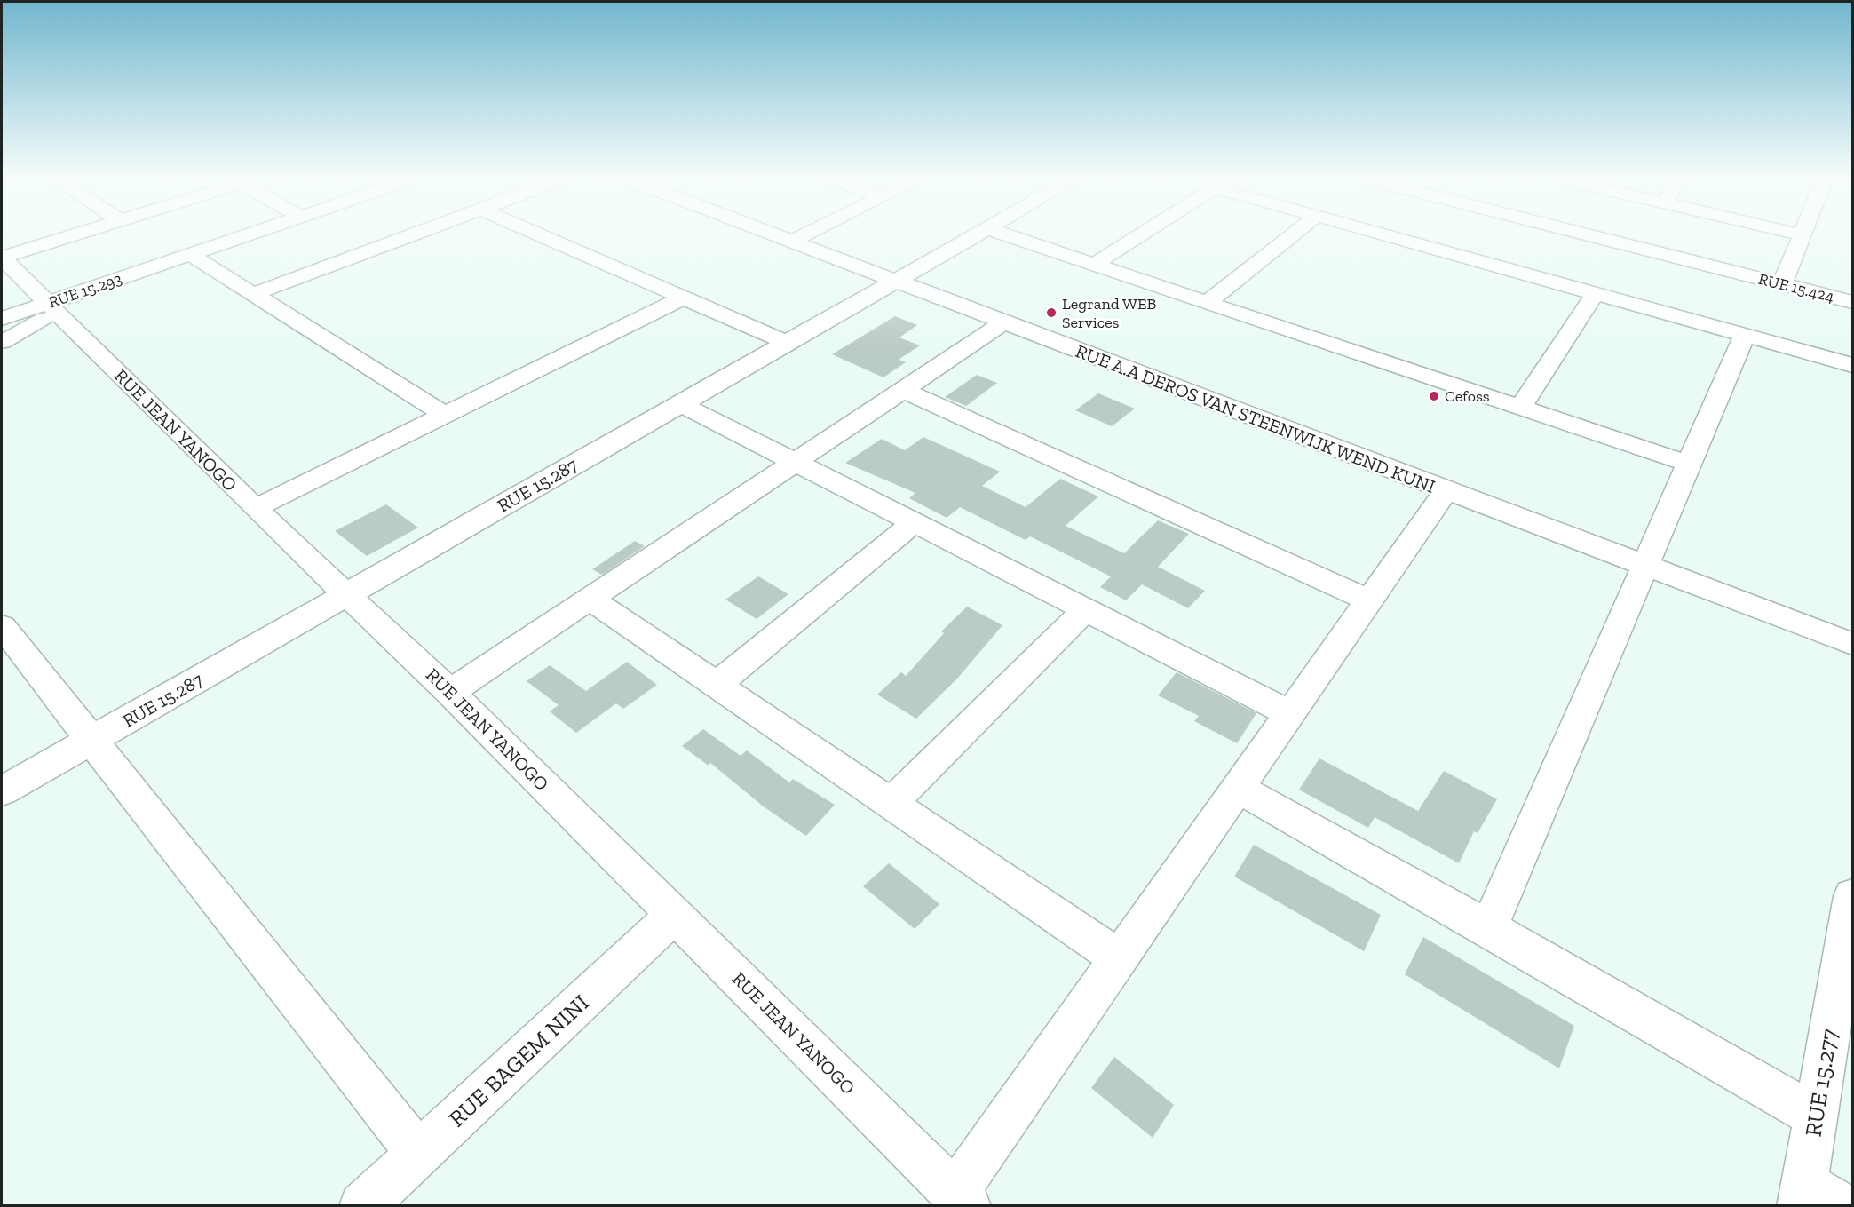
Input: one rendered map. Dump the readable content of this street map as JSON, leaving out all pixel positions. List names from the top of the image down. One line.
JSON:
{"streets":{"street":["RUE 15.424","RUE 15.293","RUE A.A DEROS VAN STEENWIJK WEND KUNI","RUE JEAN YANOGO","RUE 15.287","RUE BAGEM NINI","RUE 15.277"]},"crossings":[["RUE 15.293","RUE JEAN YANOGO"],["RUE A.A DEROS VAN STEENWIJK WEND KUNI","RUE 15.287"],["RUE JEAN YANOGO","RUE 15.287"],["RUE JEAN YANOGO","RUE BAGEM NINI"]],"places":["Legrand WEB Services","Cefoss"]}
